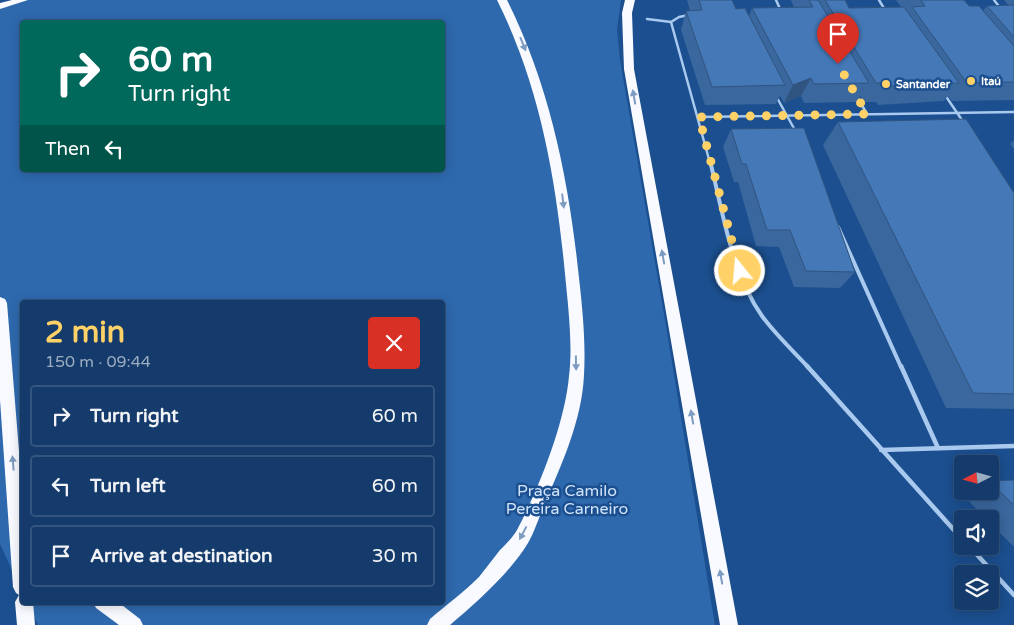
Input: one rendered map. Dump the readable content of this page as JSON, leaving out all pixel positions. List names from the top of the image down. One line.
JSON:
{"parks":["Praça Camilo Pereira Carneiro"],"places":["Itaú","Santander"],"north":"left","page":{"turn":["60 m","Turn right"],"then":"Then","heading":["2 min","150 m · 09:44"],"list":[{"name":"Turn right","value":"60 m"},{"name":"Turn left","value":"60 m"},{"name":"Arrive at destination","value":"30 m"}]}}
